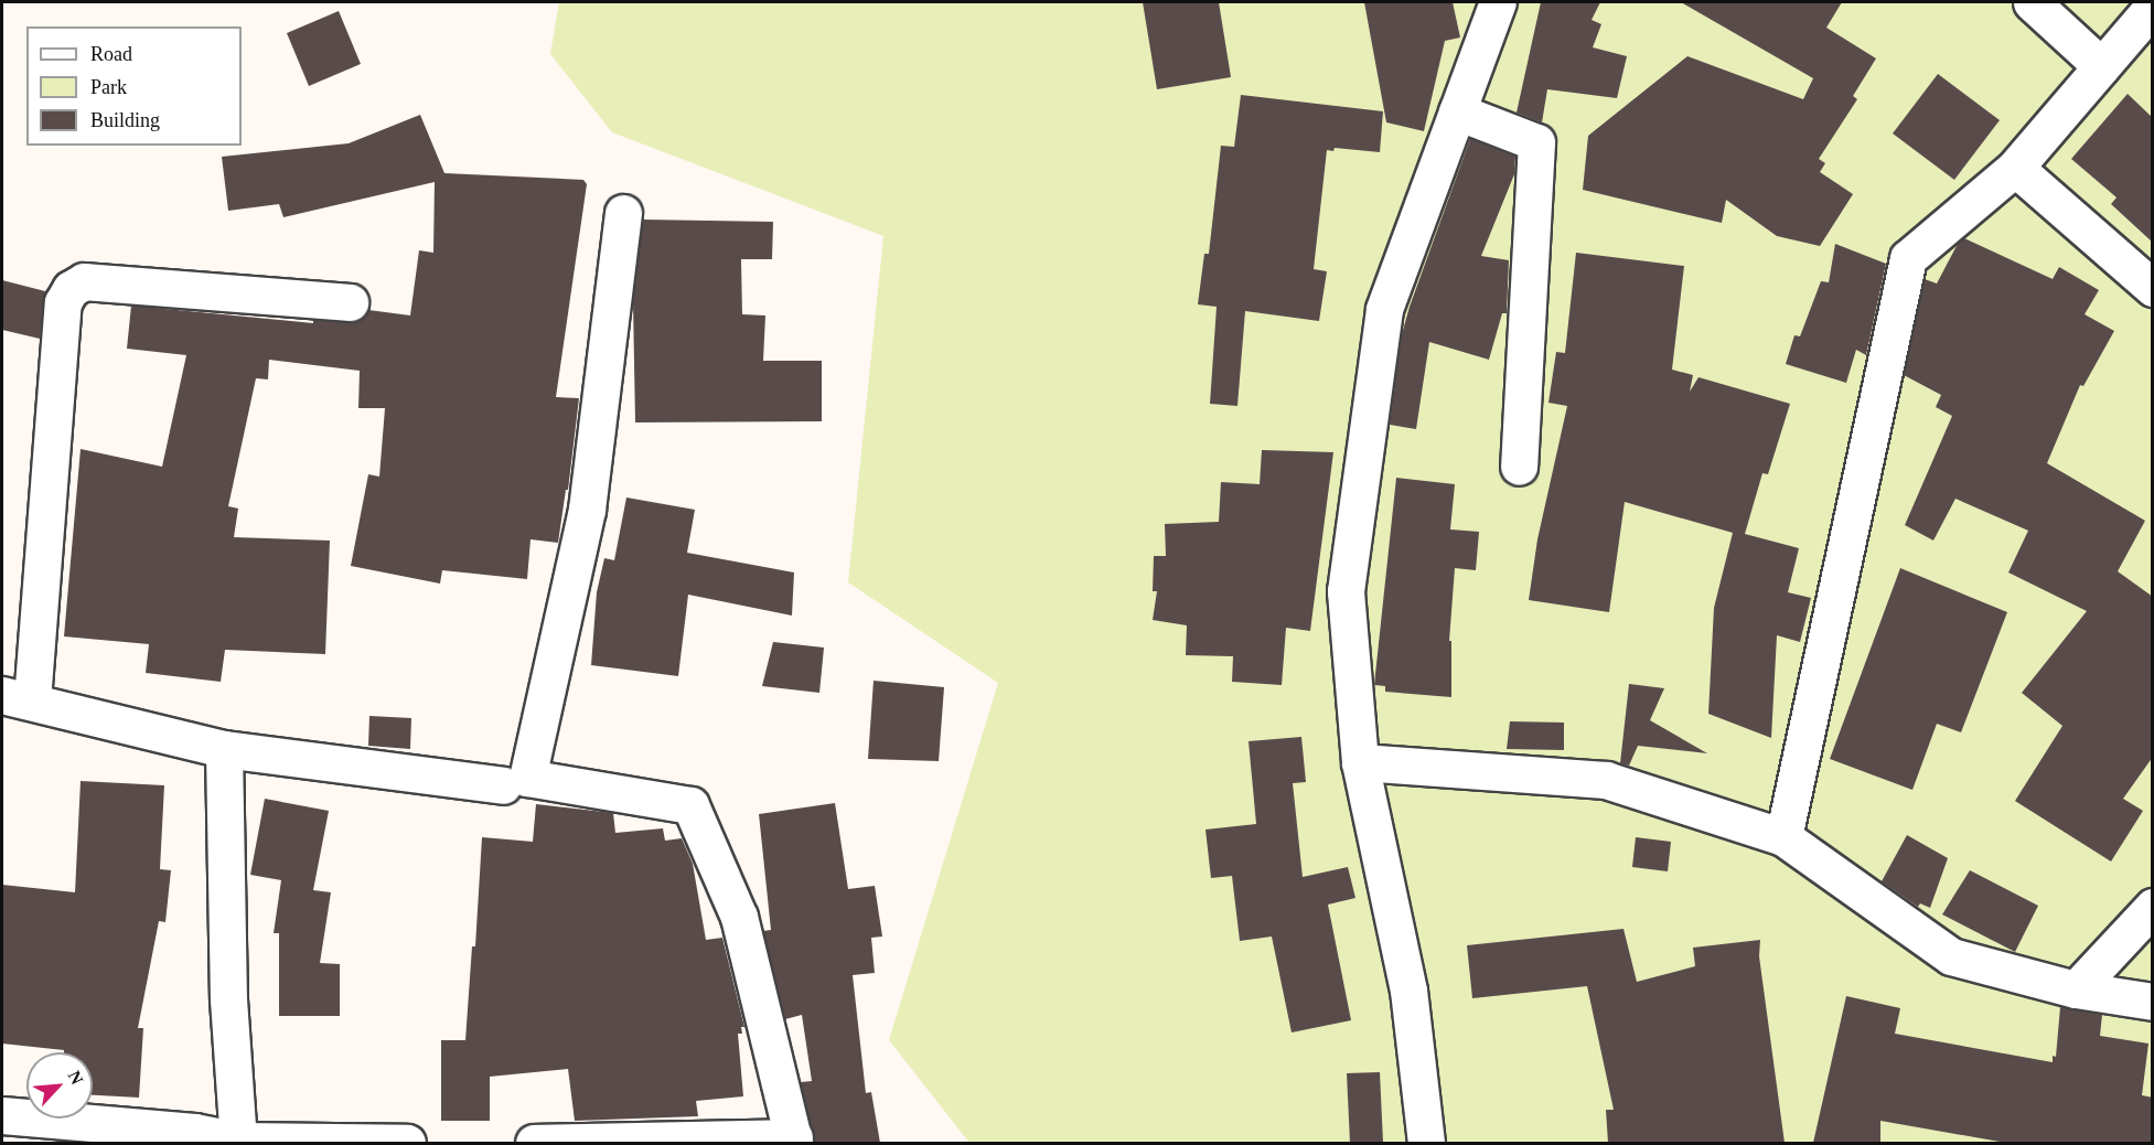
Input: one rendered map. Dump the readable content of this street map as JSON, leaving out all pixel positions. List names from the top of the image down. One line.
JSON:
{"legend":["Road","Park","Building"],"north":"top right"}
